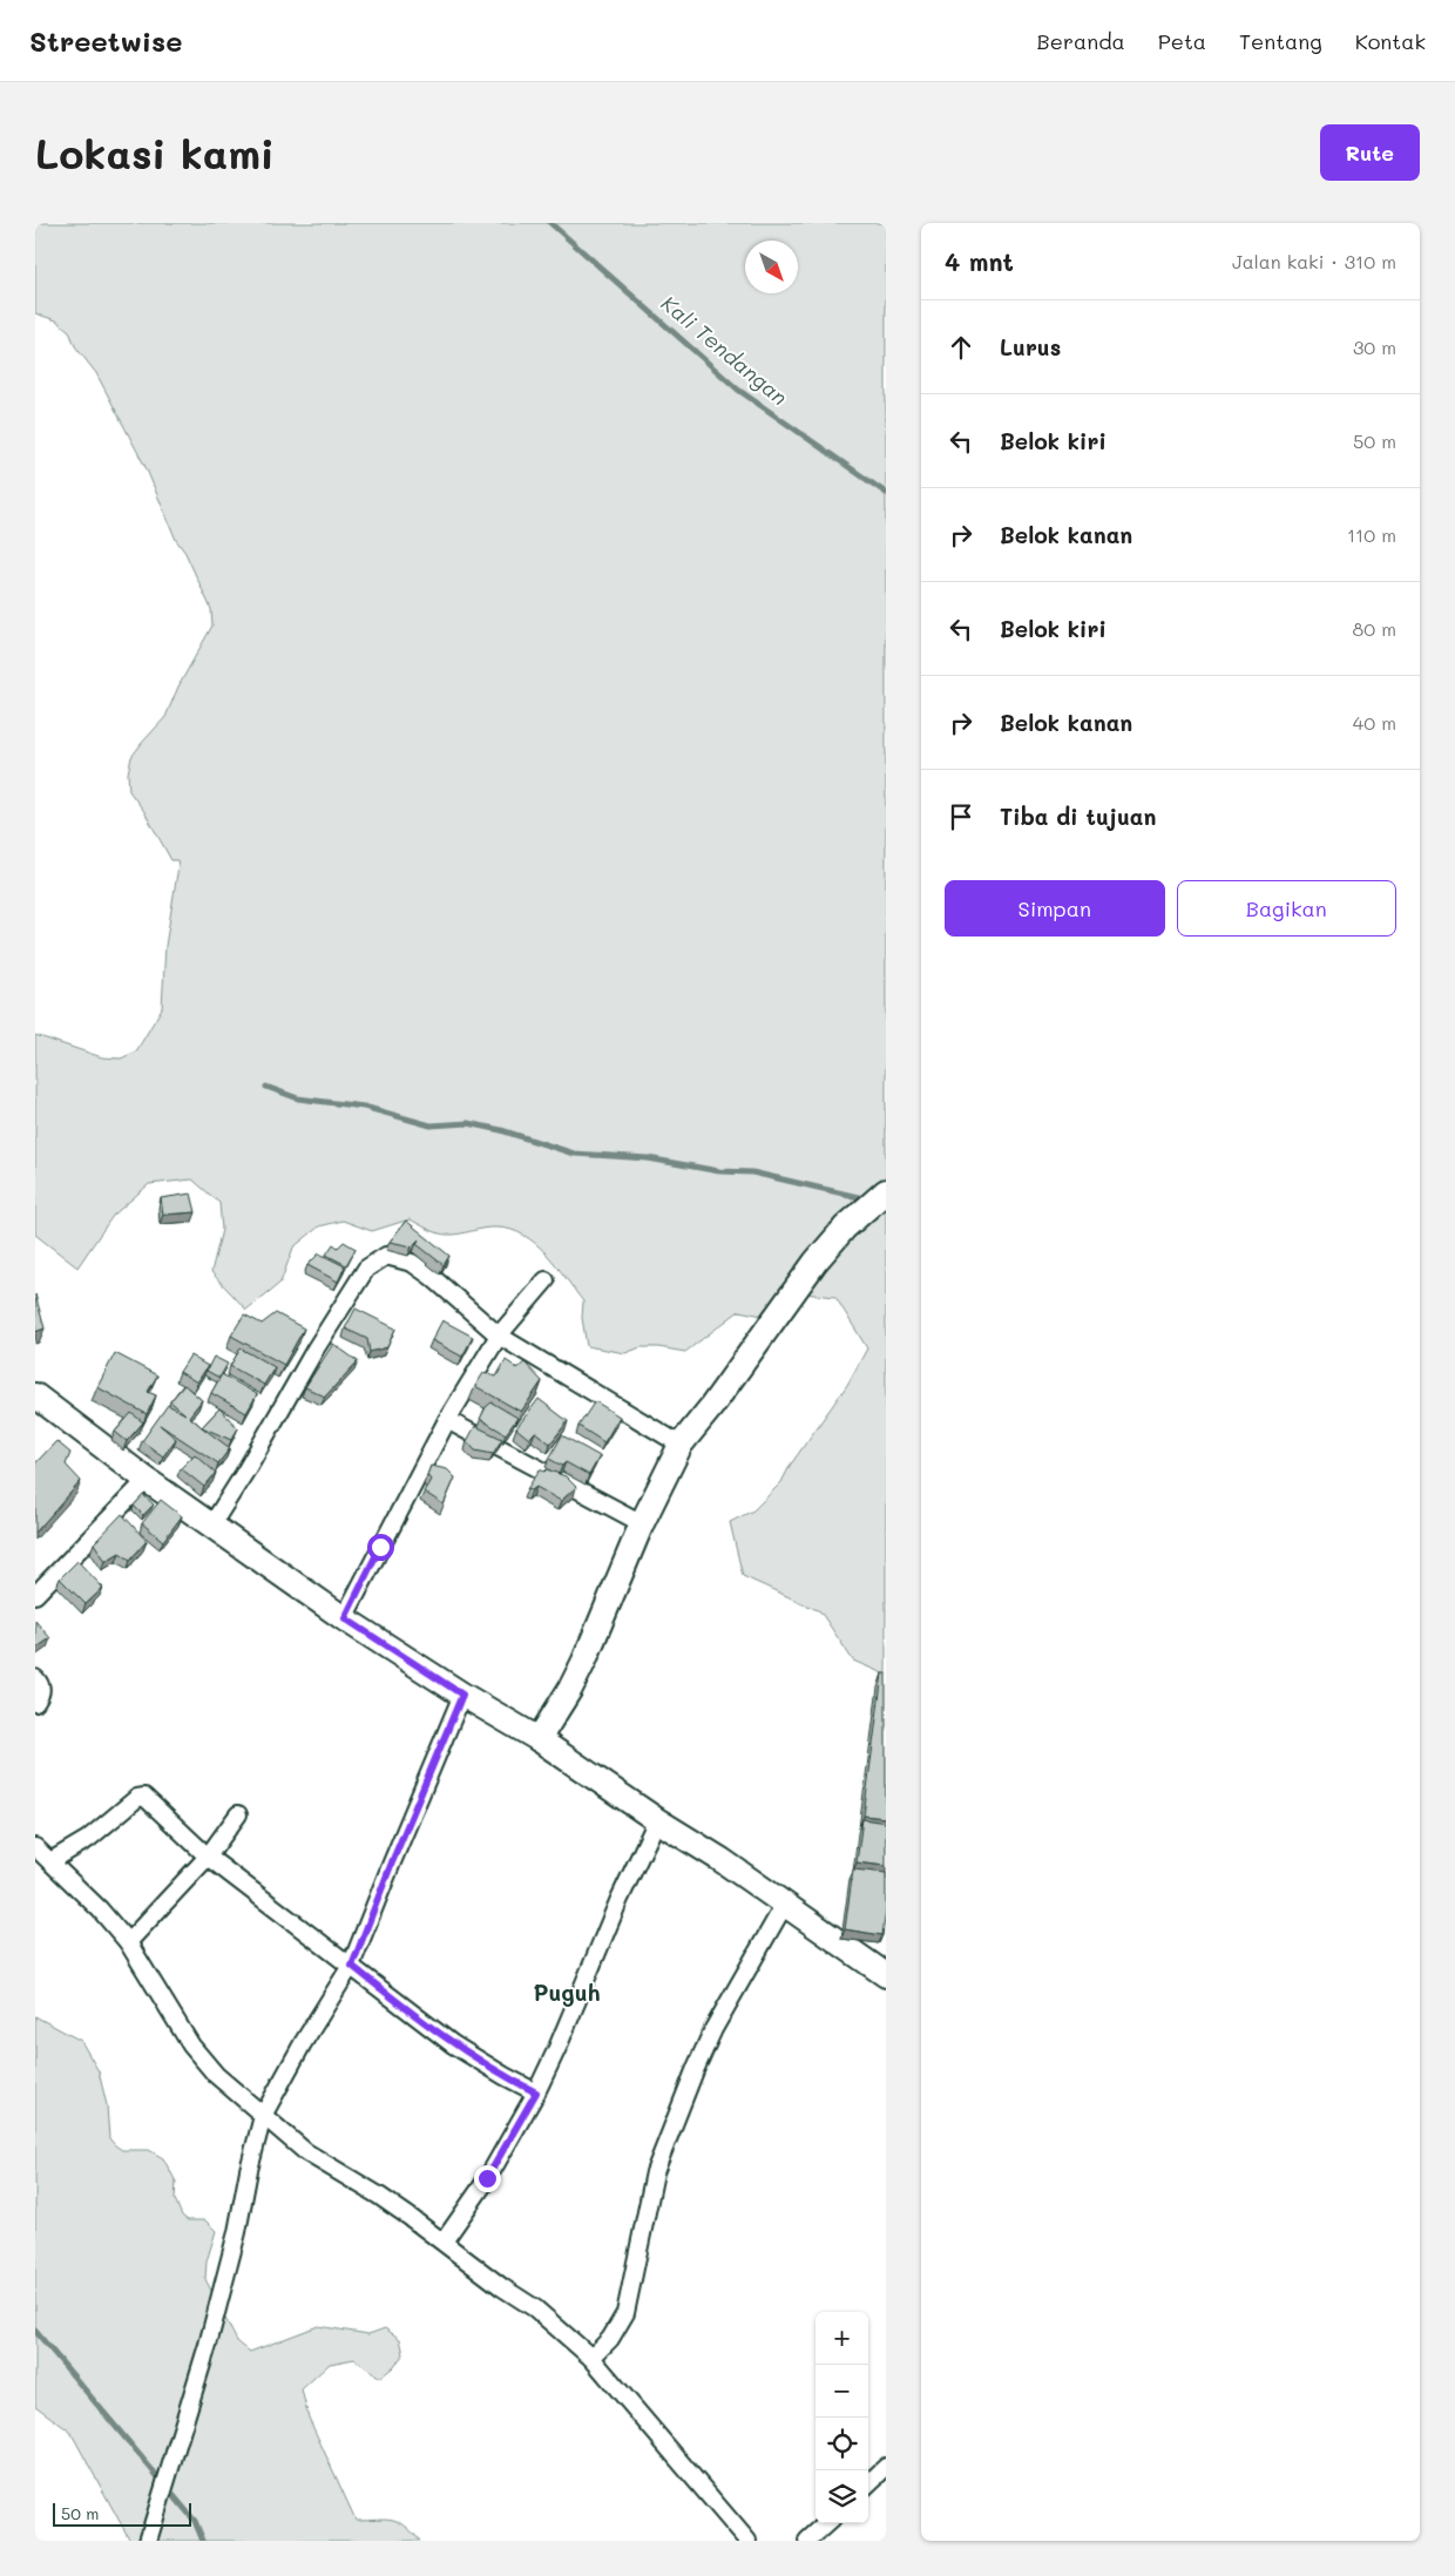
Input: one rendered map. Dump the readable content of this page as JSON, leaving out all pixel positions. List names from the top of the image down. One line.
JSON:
{"districts":["Puguh"],"water":["Kali Tendangan"],"scale_bar":"50 m","north":"bottom right","page":{"header":"Streetwise","nav":["Beranda","Peta","Tentang","Kontak"],"buttons":["Rute",["Simpan","Bagikan"]],"title":"Lokasi kami","heading":["4 mnt","Jalan kaki · 310 m"],"list":[["Lurus","30 m"],["Belok kiri","50 m"],["Belok kanan","110 m"],["Belok kiri","80 m"],["Belok kanan","40 m"],"Tiba di tujuan"],"map_buttons":["+","−"],"scale":"50 m"}}
